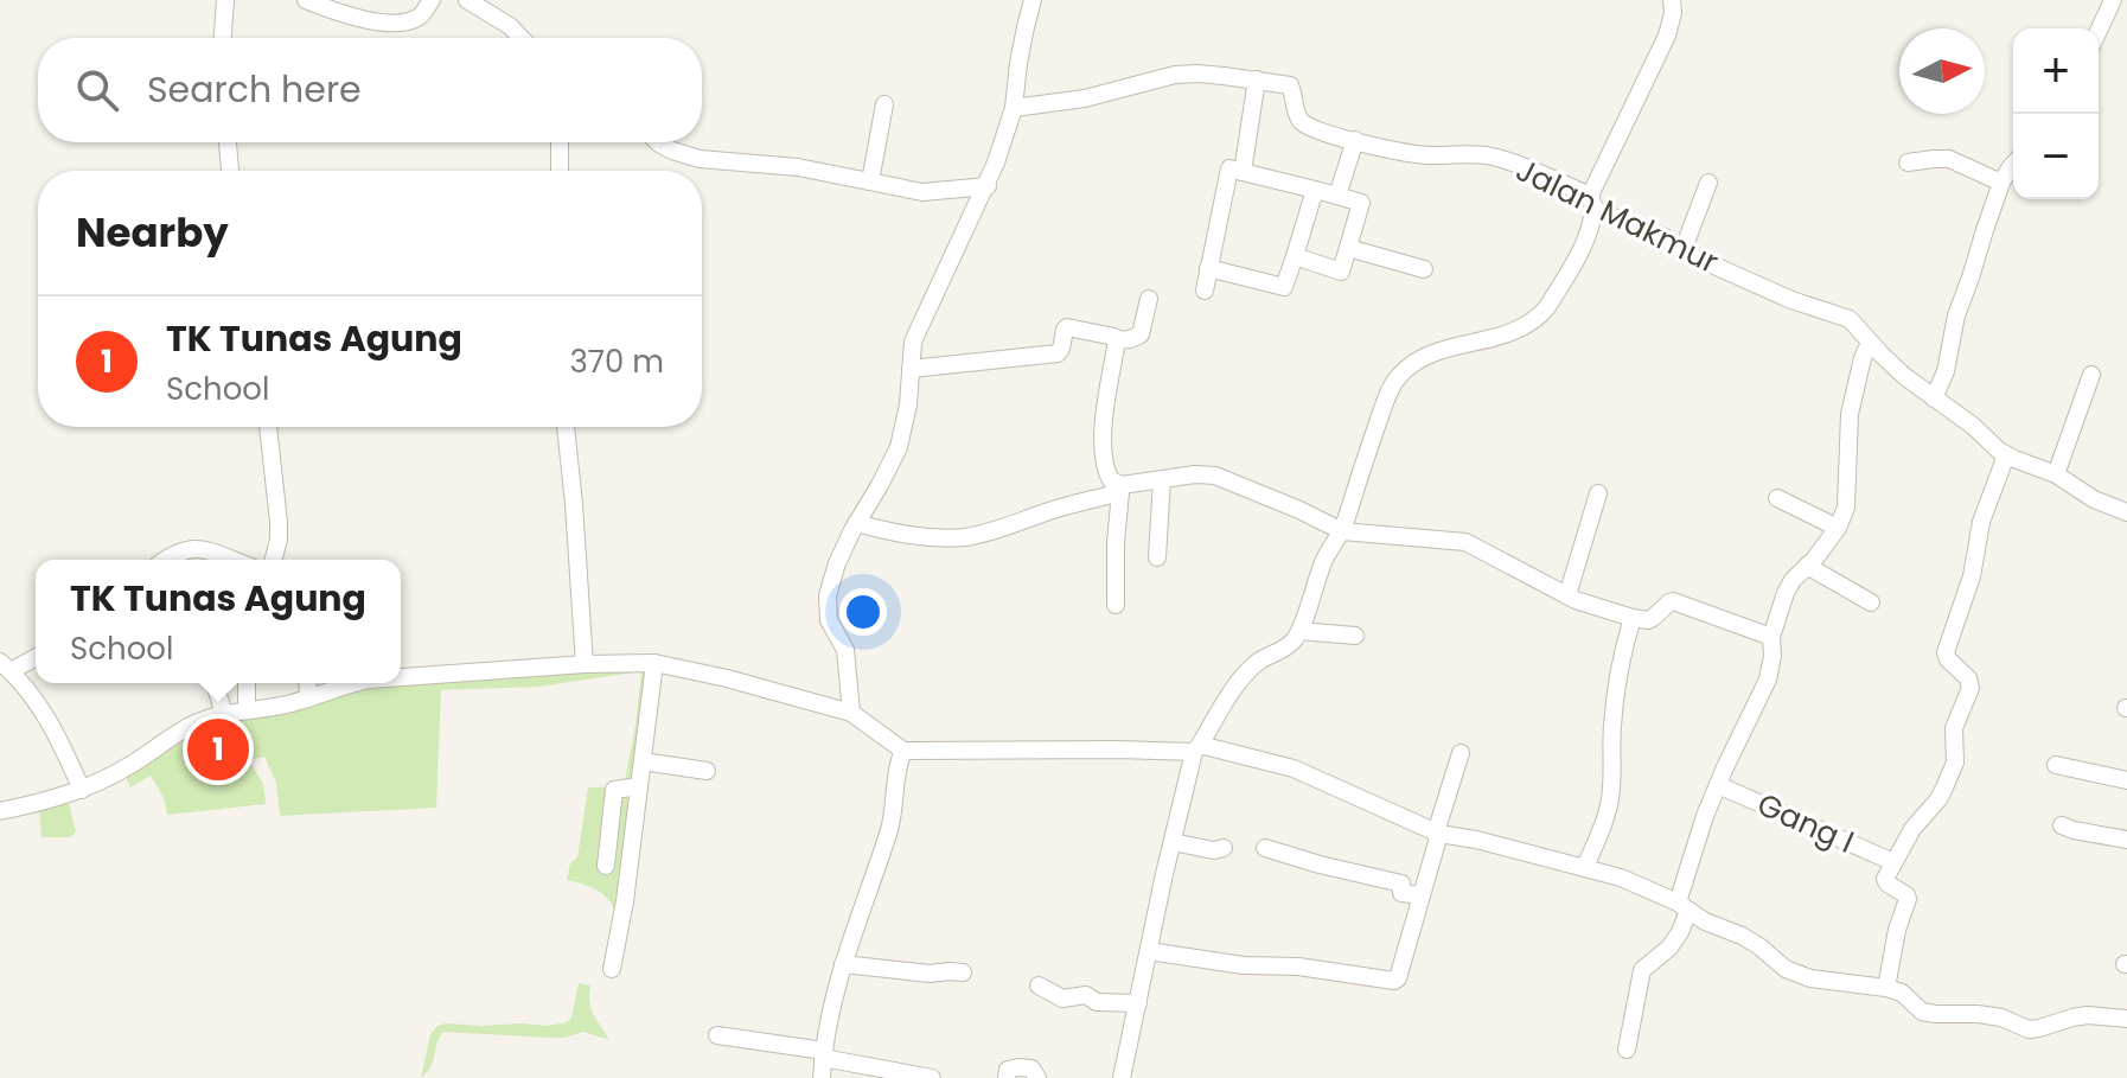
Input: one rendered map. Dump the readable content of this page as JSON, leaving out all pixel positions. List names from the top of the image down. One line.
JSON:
{"streets":{"street":["Jalan Makmur","Gang I"]},"north":"right","page":{"map_buttons":["+","−"],"search":"Search here","heading":"Nearby","list":[{"mark":"1","name":"TK Tunas Agung","note":"School","value":"370 m"}],"popup":["TK Tunas Agung","School"],"pins":"1"}}
